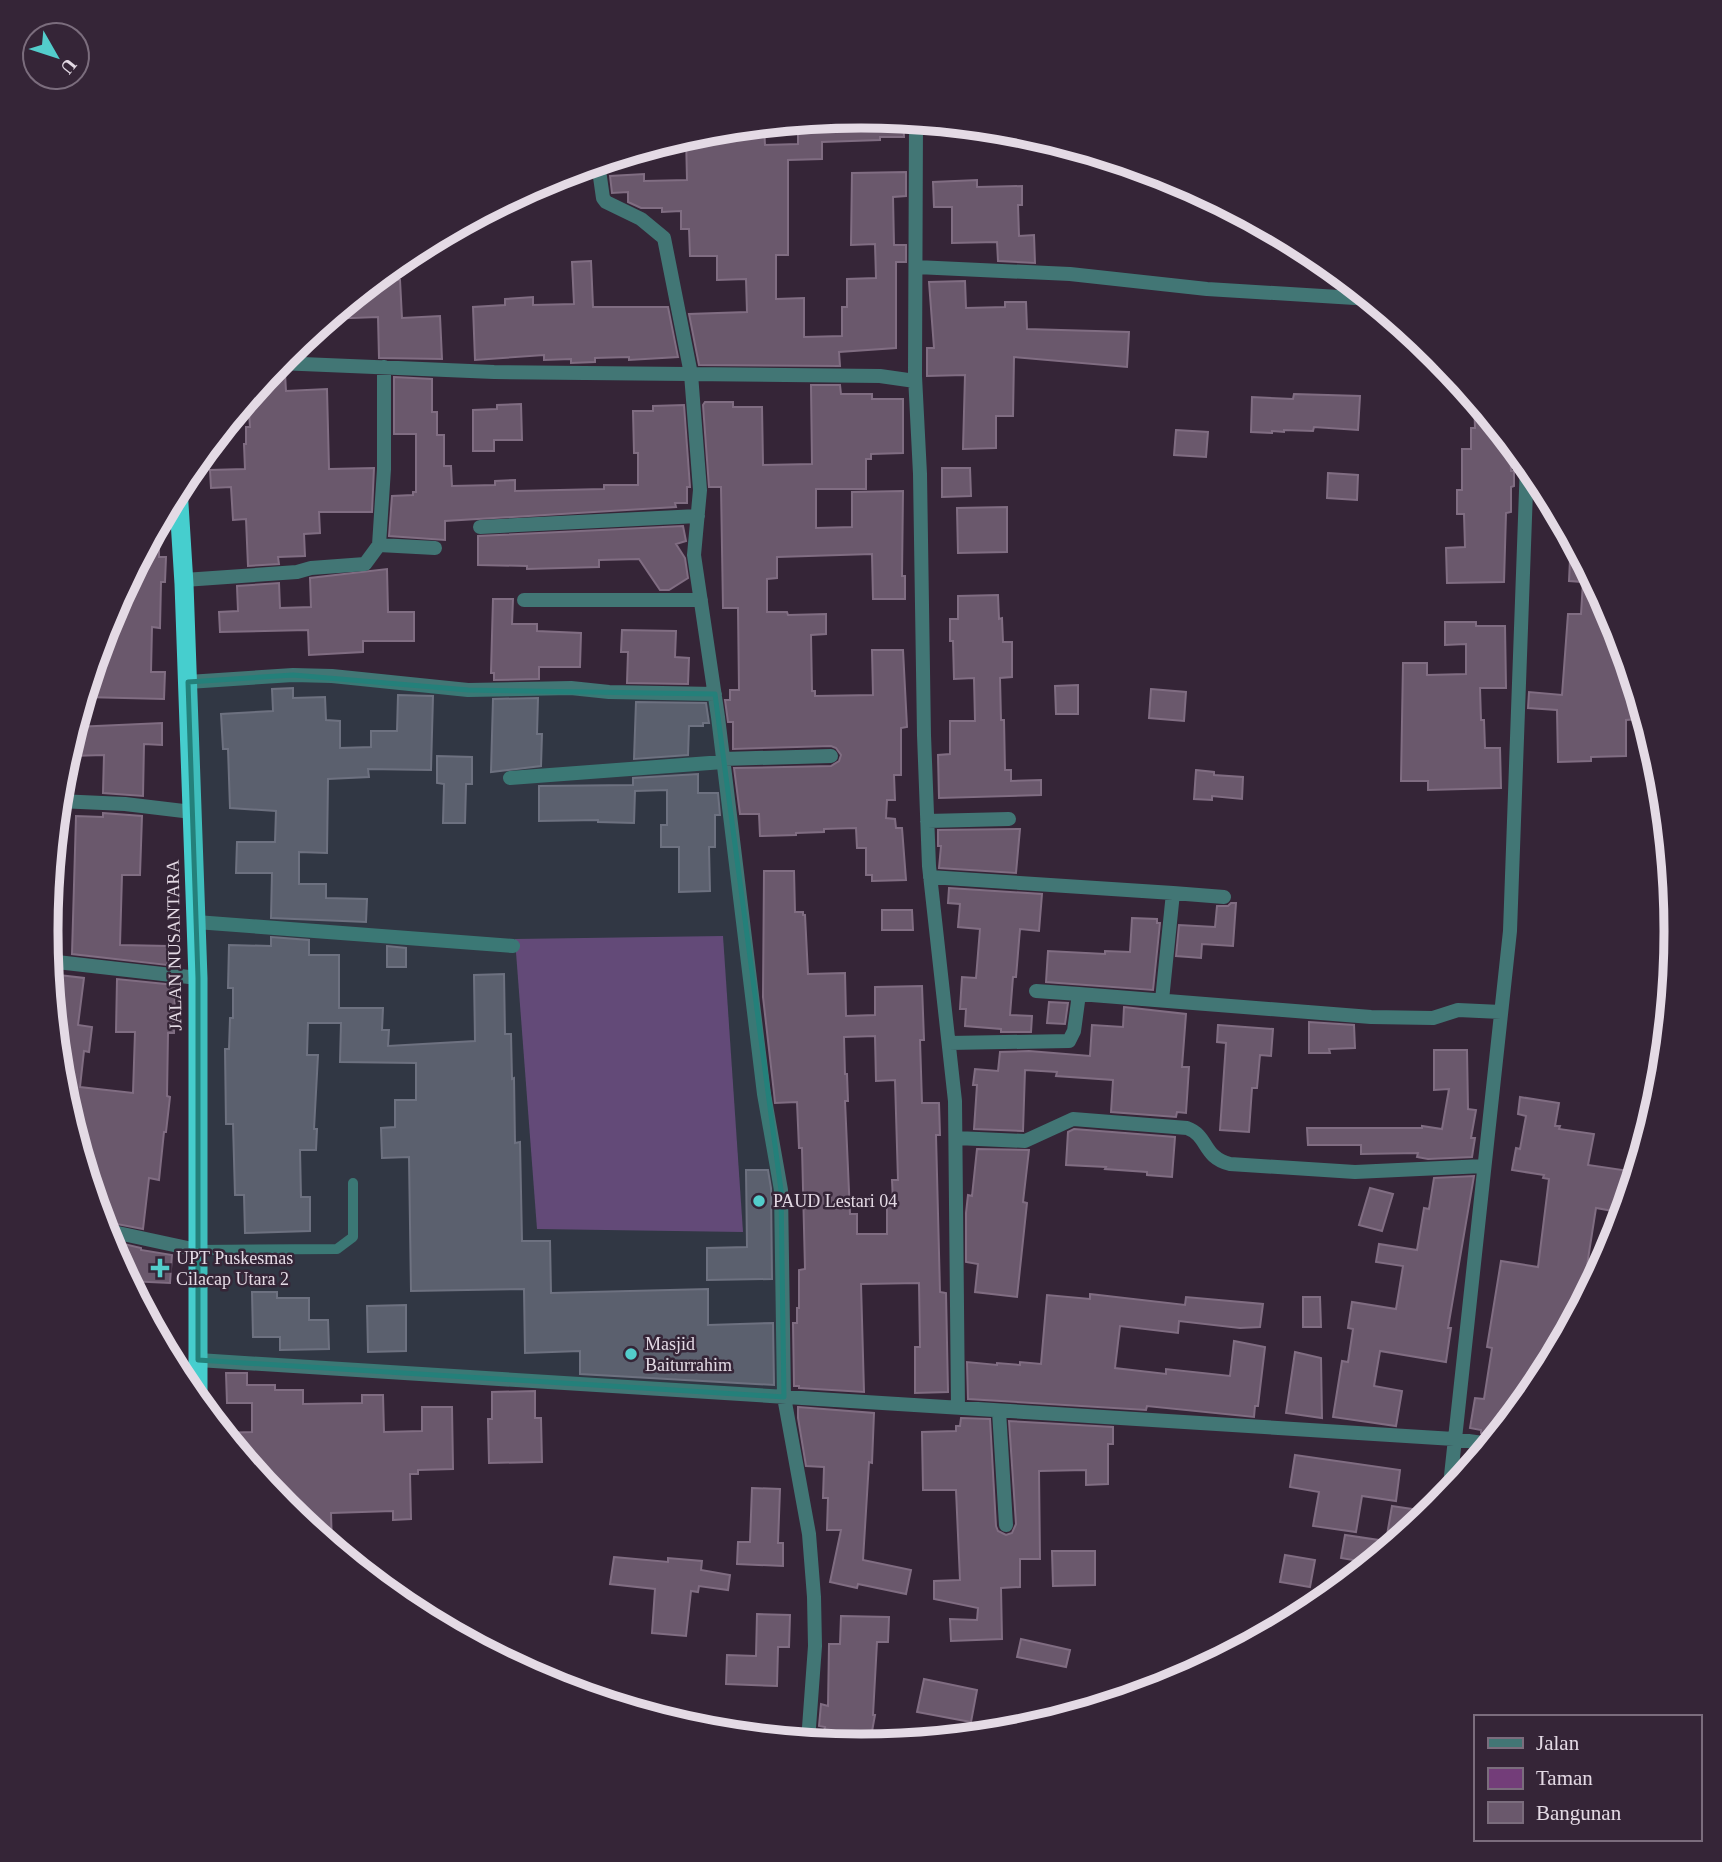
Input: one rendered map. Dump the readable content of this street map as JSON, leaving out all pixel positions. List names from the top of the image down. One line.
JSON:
{"streets":{"highway":["JALAN NUSANTARA"]},"places":{"other":["PAUD Lestari 04","Masjid Baiturrahim"],"health":["UPT Puskesmas Cilacap Utara 2"]},"legend":["Jalan","Taman","Bangunan"],"north":"bottom right"}
